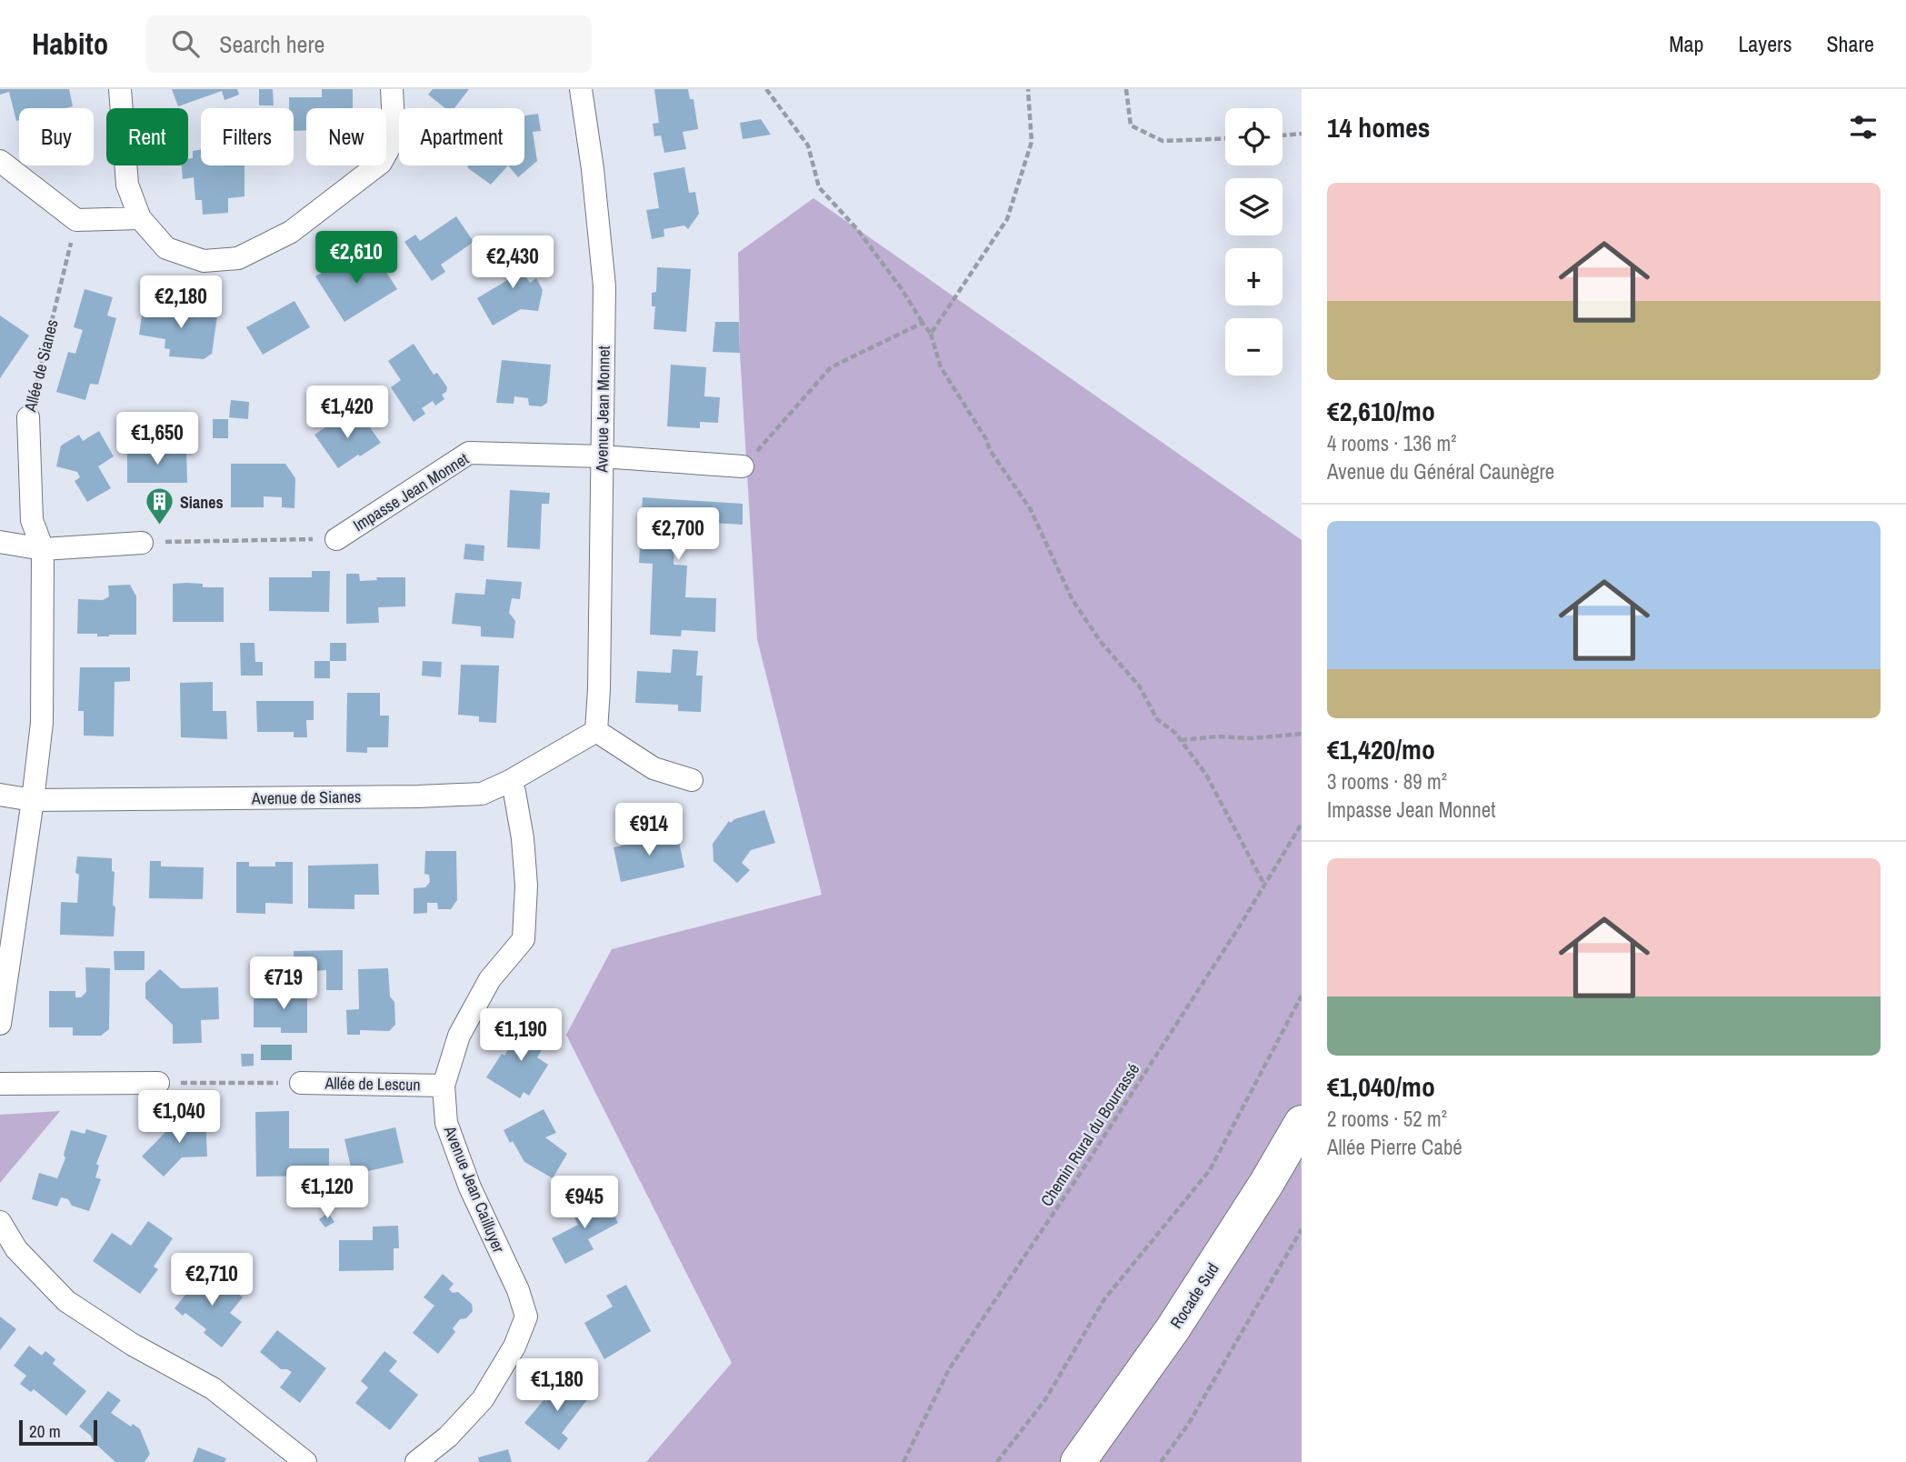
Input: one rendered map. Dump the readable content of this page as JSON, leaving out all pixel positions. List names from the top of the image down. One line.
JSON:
{"streets":{"main road":["Rocade Sud"],"street":["Allée de Sianes","Avenue Jean Monnet","Impasse Jean Monnet","Avenue de Sianes","Allée de Lescun","Avenue Jean Cailluyer"],"path":["Chemin Rural du Bourrassé"]},"crossings":[["Allée de Sianes","Avenue de Sianes"],["Avenue Jean Monnet","Impasse Jean Monnet"],["Avenue Jean Monnet","Avenue de Sianes"],["Avenue de Sianes","Avenue Jean Cailluyer"],["Allée de Lescun","Avenue Jean Cailluyer"]],"places":{"building":["Sianes"]},"scale_bar":"20 m","page":{"header":"Habito","search":"Search here","nav":["Map","Layers","Share"],"heading":"14 homes","map_buttons":["+","−"],"chip":["Buy","Rent","Filters","New","Apartment"],"list":[{"name":"€2,610/mo","note":"4 rooms · 136 m² · Avenue du Général Caunègre"},{"name":"€1,420/mo","note":"3 rooms · 89 m² · Impasse Jean Monnet"},{"name":"€1,040/mo","note":"2 rooms · 52 m² · Allée Pierre Cabé"}],"price":["€2,610","€2,430","€2,180","€1,420","€1,650","€2,700","€914","€719","€1,190","€1,040","€1,120","€945","€2,710","€1,180"],"scale":"20 m"}}
